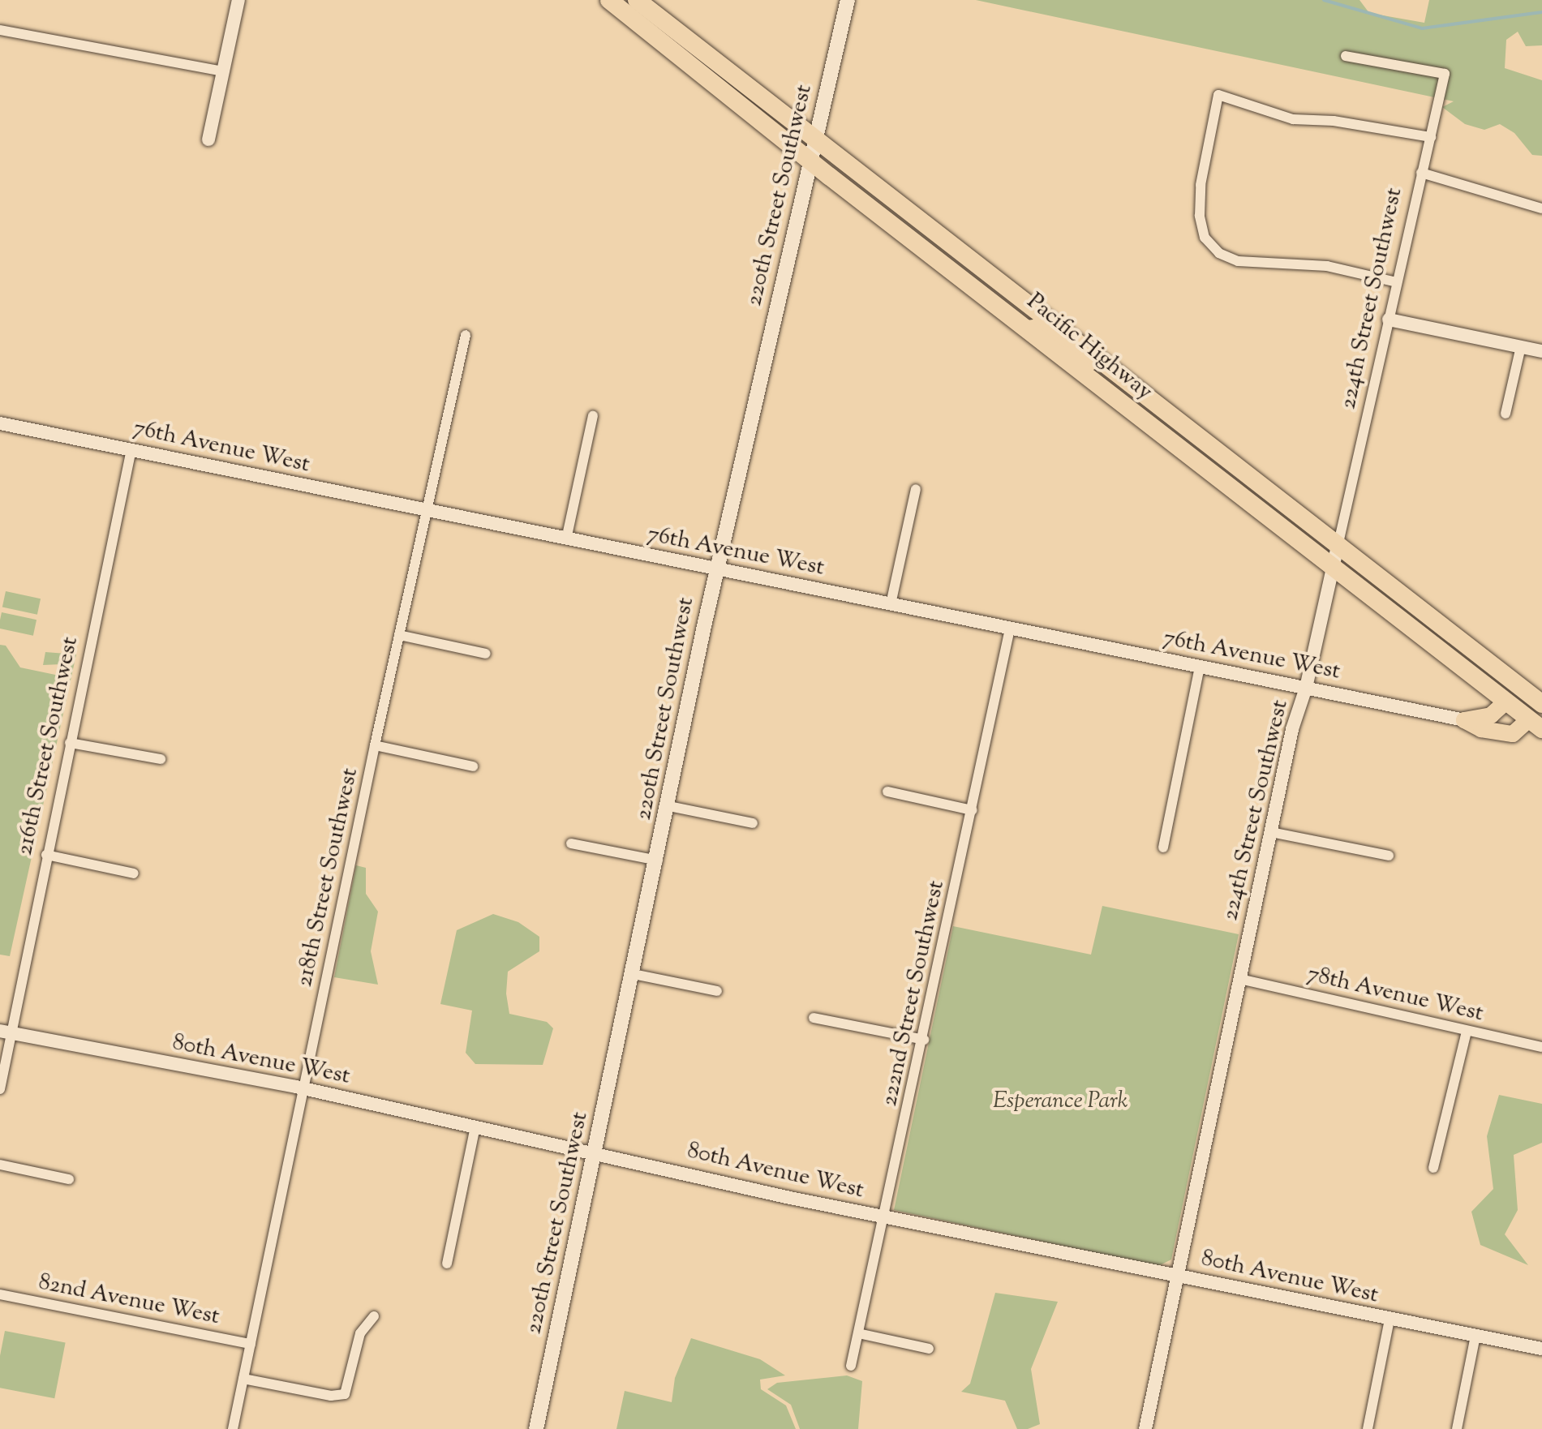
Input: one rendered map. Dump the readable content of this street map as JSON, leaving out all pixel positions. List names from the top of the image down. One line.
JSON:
{"streets":{"highway":["Pacific Highway"],"main road":["220th Street Southwest"],"street":["224th Street Southwest","76th Avenue West","216th Street Southwest","218th Street Southwest","222nd Street Southwest","78th Avenue West","80th Avenue West","82nd Avenue West"]},"crossings":[["220th Street Southwest","Pacific Highway"],["220th Street Southwest","76th Avenue West"],["220th Street Southwest","80th Avenue West"],["224th Street Southwest","Pacific Highway"],["224th Street Southwest","76th Avenue West"],["224th Street Southwest","78th Avenue West"],["224th Street Southwest","80th Avenue West"],["76th Avenue West","216th Street Southwest"],["76th Avenue West","218th Street Southwest"],["76th Avenue West","222nd Street Southwest"],["216th Street Southwest","80th Avenue West"],["218th Street Southwest","80th Avenue West"],["218th Street Southwest","82nd Avenue West"],["222nd Street Southwest","80th Avenue West"]],"parks":["Esperance Park"]}
